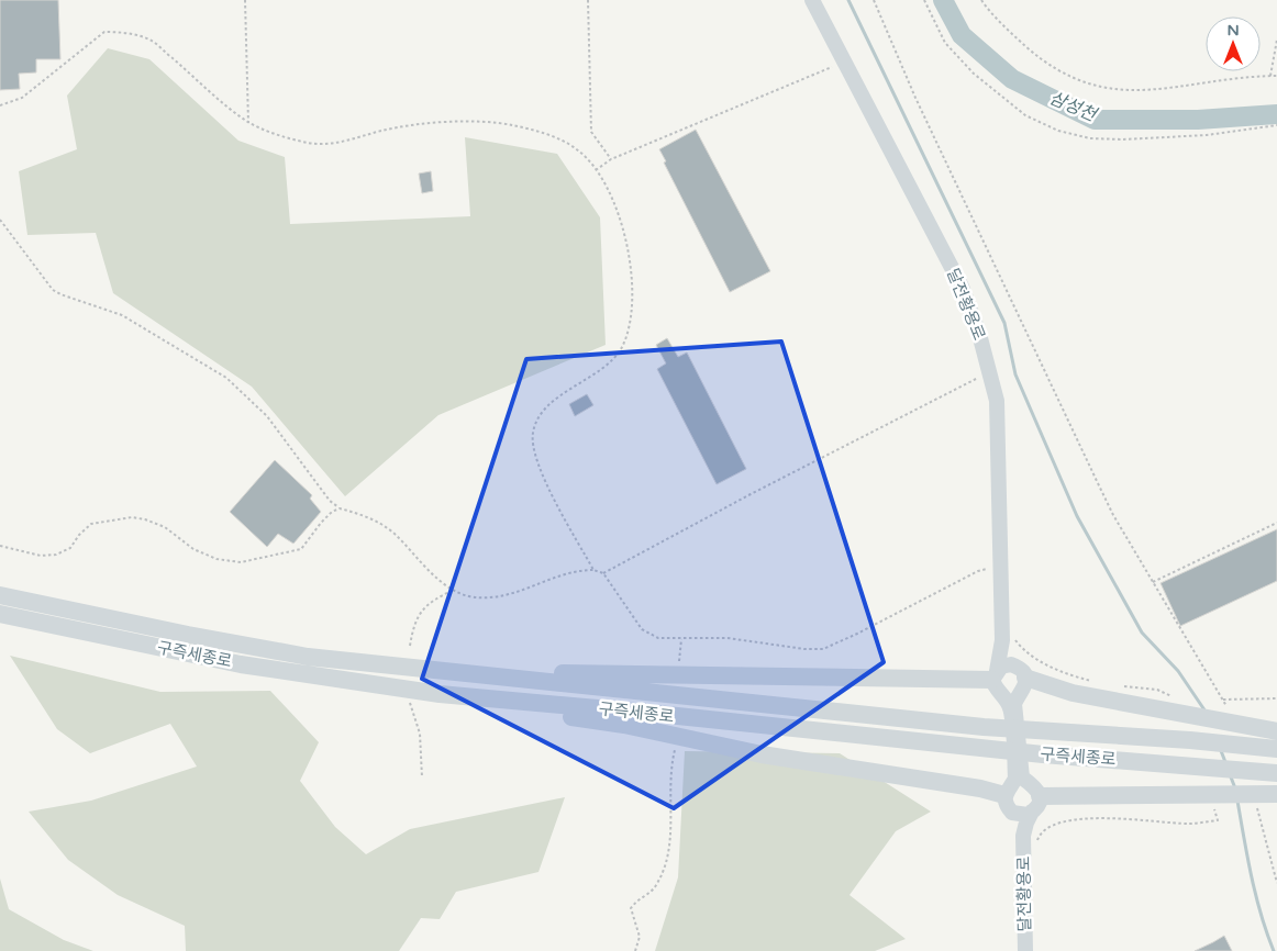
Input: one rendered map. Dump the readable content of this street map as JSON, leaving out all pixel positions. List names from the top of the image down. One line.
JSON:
{"streets":{"highway":["구즉세종로"],"main road":["달전황용로"]},"water":["삼성천"],"north":"top"}
